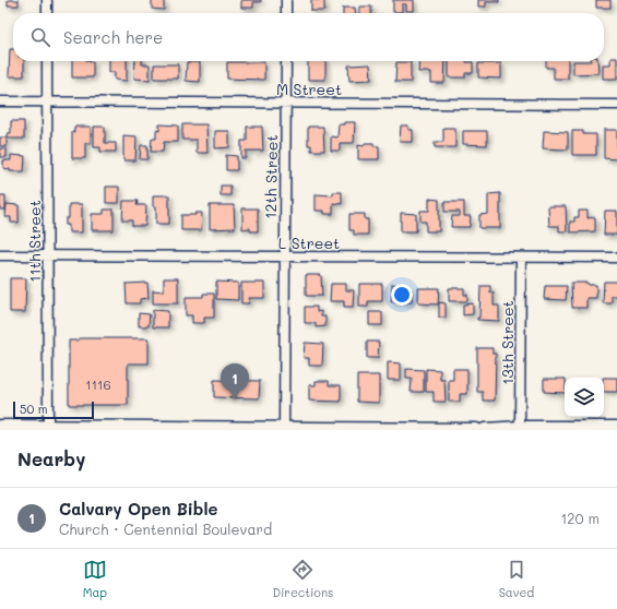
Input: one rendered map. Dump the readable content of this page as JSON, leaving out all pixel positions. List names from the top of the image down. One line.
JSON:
{"streets":{"street":["M Street","12th Street","11th Street","L Street","13th Street"]},"crossings":[["M Street","12th Street"],["M Street","11th Street"],["12th Street","L Street"],["11th Street","L Street"],["L Street","13th Street"]],"house_numbers":["1116"],"scale_bar":"50 m","page":{"search":"Search here","pins":"1","scale":"50 m","heading":"Nearby","list":[{"mark":"1","name":"Calvary Open Bible","note":"Church · Centennial Boulevard","value":"120 m"}],"nav":["Map","Directions","Saved"]}}
